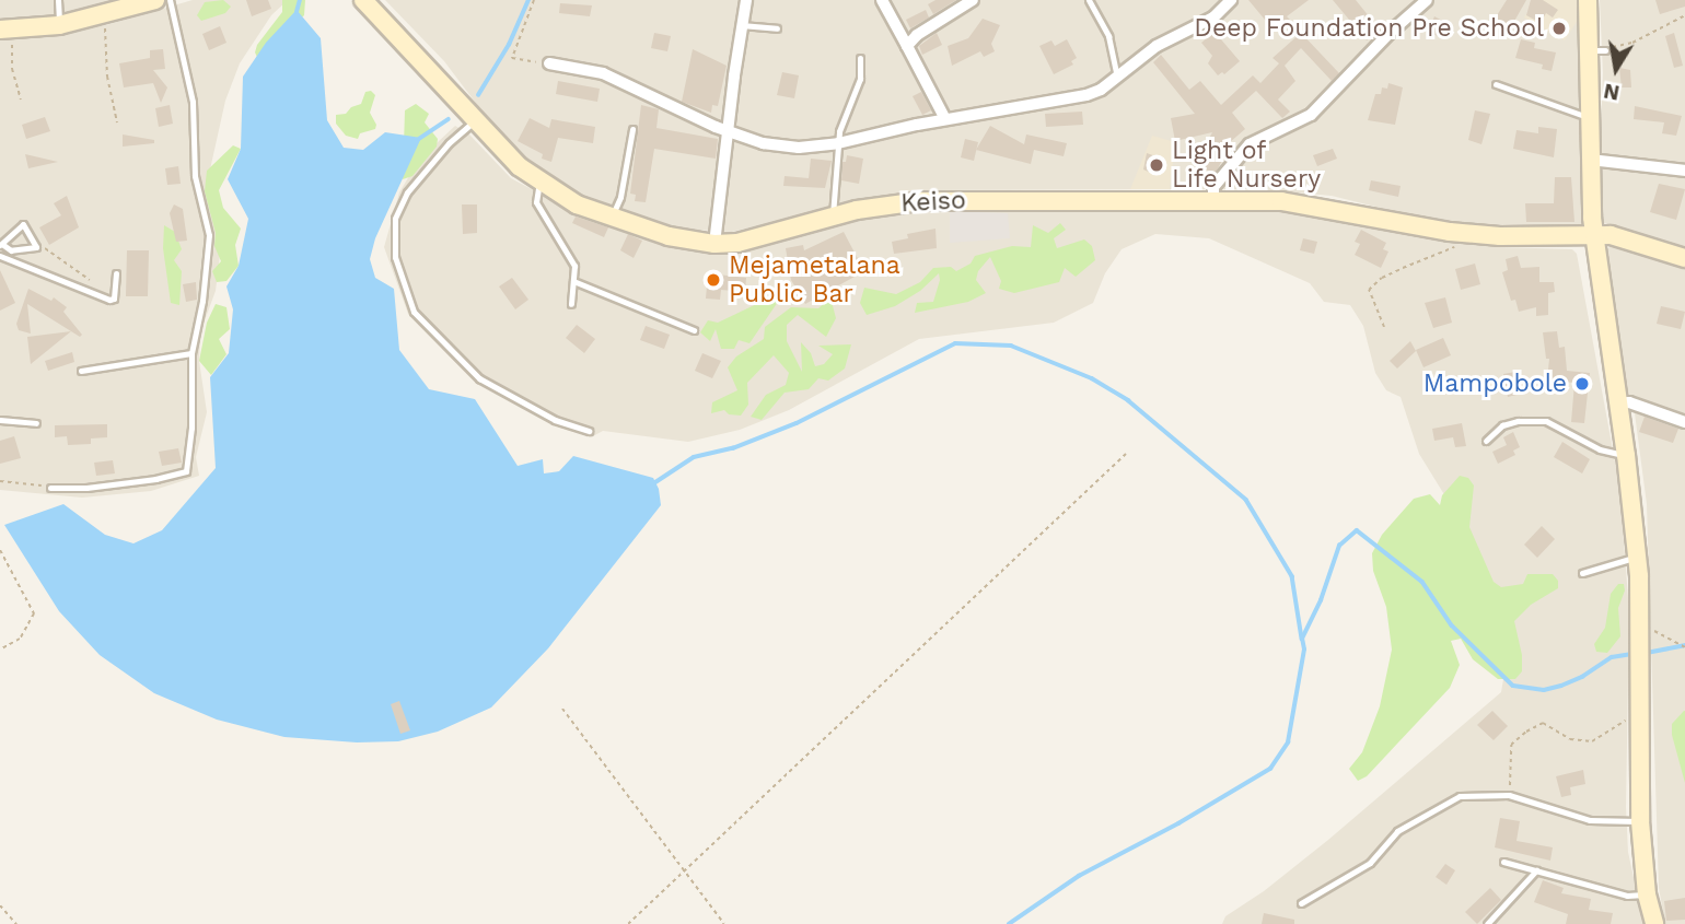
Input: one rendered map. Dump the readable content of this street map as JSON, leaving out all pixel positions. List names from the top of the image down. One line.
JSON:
{"streets":{"street":["Keiso"]},"places":["Deep Foundation Pre School","Light of Life Nursery","Mejametalana Public Bar","Mampobole"],"north":"bottom"}
